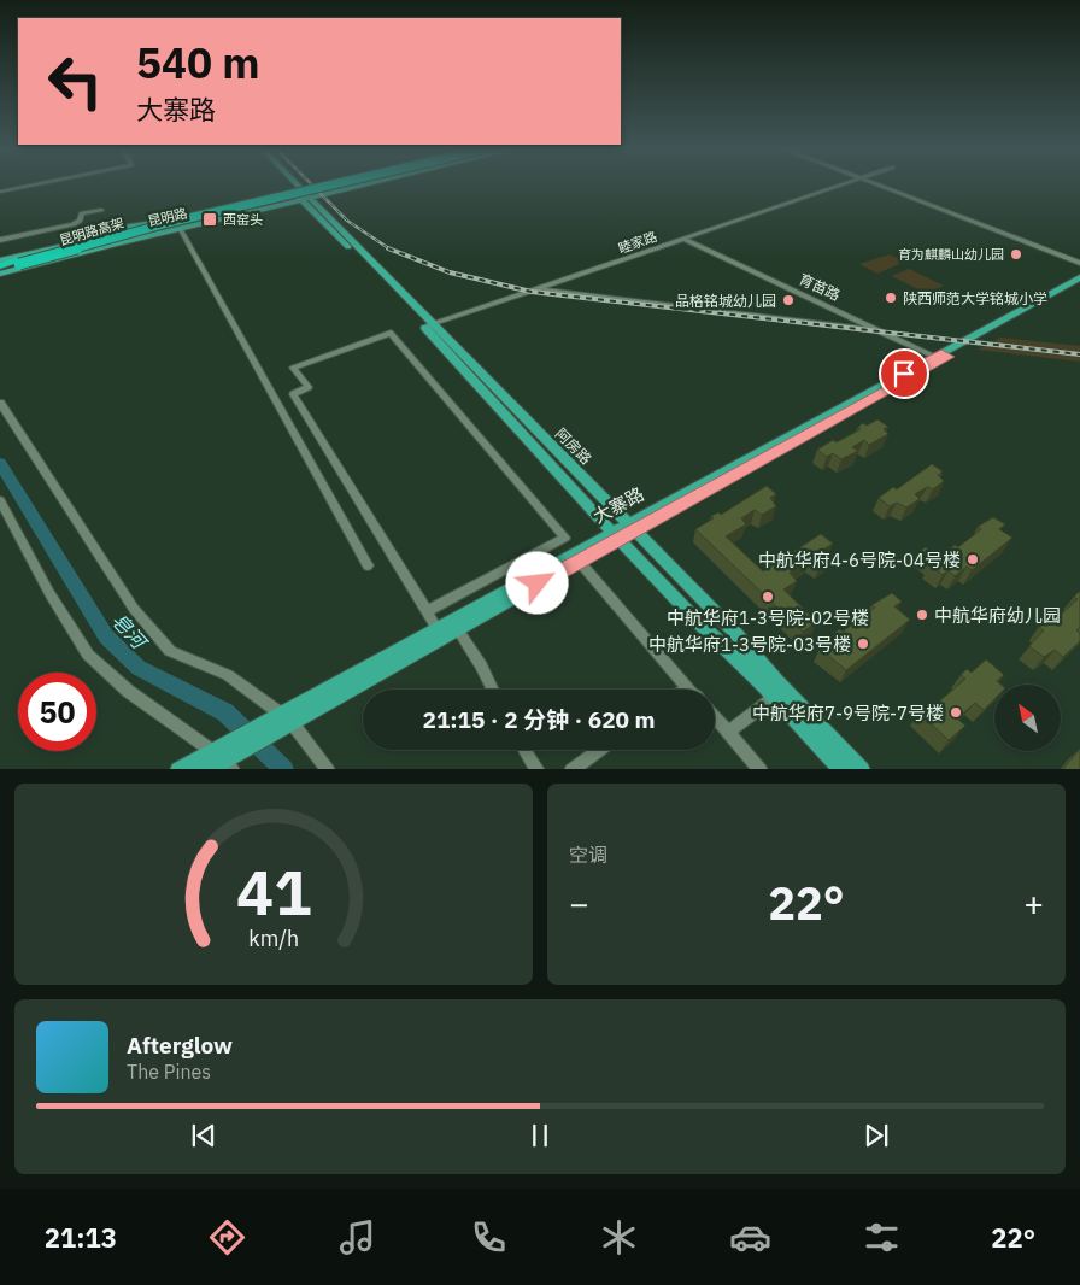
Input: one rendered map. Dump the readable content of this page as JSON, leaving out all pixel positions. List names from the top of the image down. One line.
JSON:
{"streets":{"highway":["昆明路高架"],"main road":["昆明路","阿房路","大寨路"],"street":["睦家路","育苗路"]},"crossings":[["昆明路","阿房路"],["睦家路","育苗路"],["睦家路","阿房路"],["育苗路","大寨路"],["阿房路","大寨路"]],"water":["皂河"],"places":{"transit":["西窑头"],"other":["育为麒麟山幼儿园","陕西师范大学铭城小学","品格铭城幼儿园","中航华府4-6号院-04号楼","中航华府1-3号院-02号楼","中航华府幼儿园","中航华府1-3号院-03号楼","中航华府7-9号院-7号楼"]},"north":"top left","page":{"turn":["540 m","大寨路"],"limit":"50","trip":"21:15 · 2 分钟 · 620 m","tile":"空调","heat":["−","22°","+"],"song":["Afterglow","The Pines"],"tabs":["21:13","22°"],"gauge":["41","km/h"]}}
